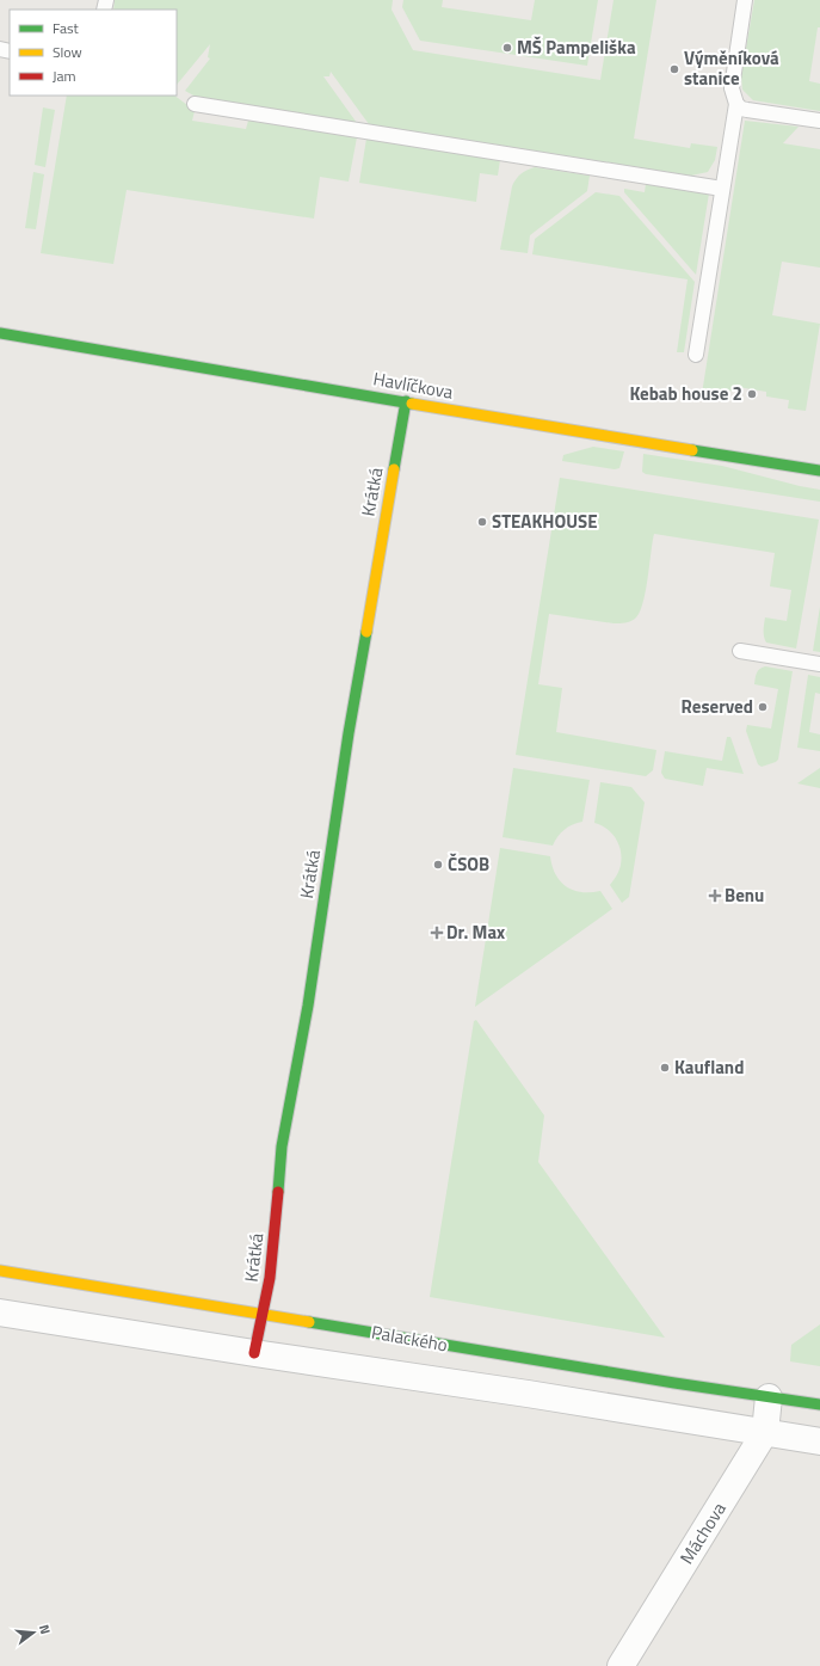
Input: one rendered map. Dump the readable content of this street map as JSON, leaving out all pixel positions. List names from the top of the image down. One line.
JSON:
{"streets":{"street":["Havlíčkova","Krátká","Palackého","Máchova"]},"crossings":[["Havlíčkova","Krátká"],["Krátká","Palackého"],["Palackého","Máchova"]],"places":{"other":["MŠ Pampeliška","Výměníková stanice","Kebab house 2","STEAKHOUSE","Reserved","ČSOB","Kaufland"],"health":["Benu","Dr. Max"]},"legend":["Fast","Slow","Jam"],"north":"right"}
